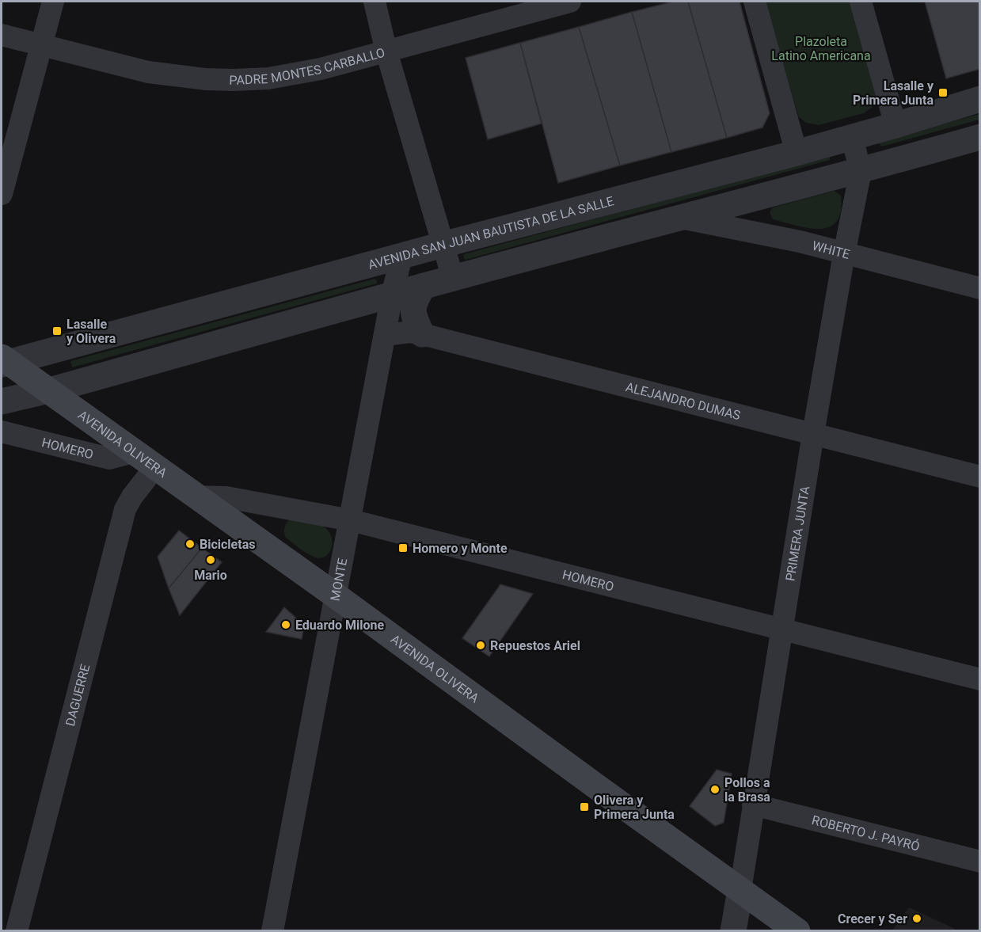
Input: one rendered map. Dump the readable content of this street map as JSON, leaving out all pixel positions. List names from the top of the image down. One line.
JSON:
{"streets":{"main road":["AVENIDA OLIVERA"],"street":["PADRE MONTES CARBALLO","AVENIDA SAN JUAN BAUTISTA DE LA SALLE","WHITE","ALEJANDRO DUMAS","HOMERO","PRIMERA JUNTA","MONTE","DAGUERRE","ROBERTO J. PAYRÓ"]},"crossings":[["AVENIDA SAN JUAN BAUTISTA DE LA SALLE","AVENIDA OLIVERA"],["AVENIDA SAN JUAN BAUTISTA DE LA SALLE","PRIMERA JUNTA"],["AVENIDA SAN JUAN BAUTISTA DE LA SALLE","MONTE"],["WHITE","PRIMERA JUNTA"],["ALEJANDRO DUMAS","PRIMERA JUNTA"],["ALEJANDRO DUMAS","MONTE"],["AVENIDA OLIVERA","HOMERO"],["AVENIDA OLIVERA","PRIMERA JUNTA"],["AVENIDA OLIVERA","MONTE"],["AVENIDA OLIVERA","DAGUERRE"],["HOMERO","PRIMERA JUNTA"],["HOMERO","MONTE"],["PRIMERA JUNTA","ROBERTO J. PAYRÓ"]],"parks":["Plazoleta Latino Americana"],"places":{"transit":["Lasalle y Primera Junta","Lasalle y Olivera","Homero y Monte","Olivera y Primera Junta"],"other":["Bicicletas","Mario","Eduardo Milone","Repuestos Ariel","Pollos a la Brasa","Crecer y Ser"]}}
